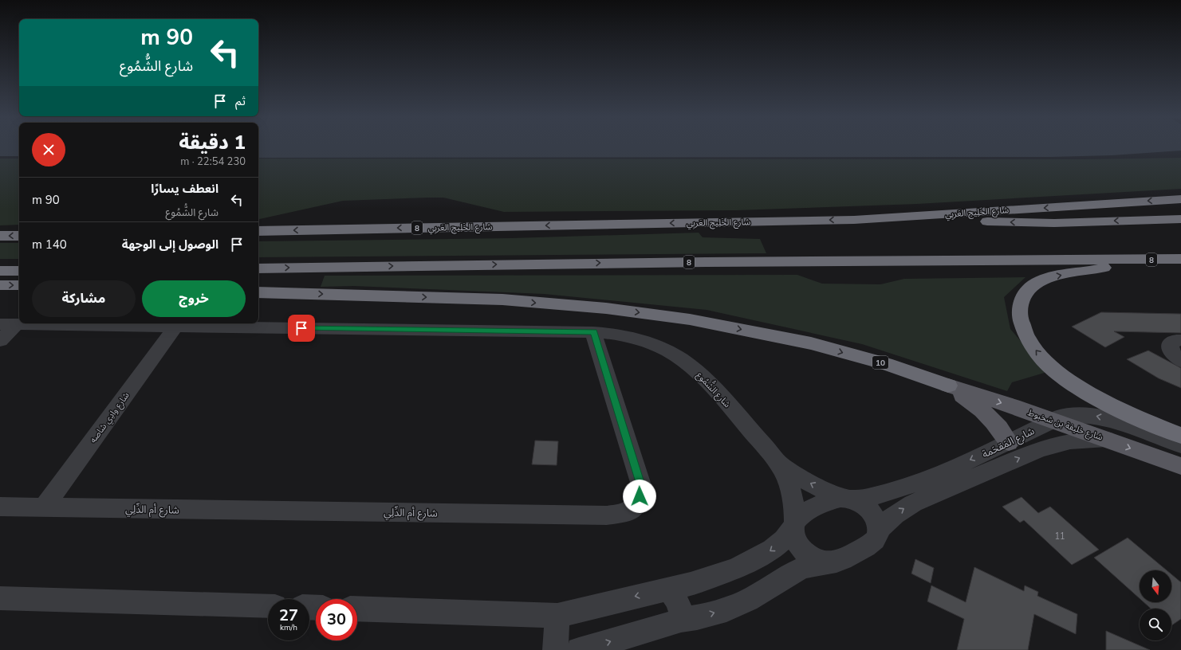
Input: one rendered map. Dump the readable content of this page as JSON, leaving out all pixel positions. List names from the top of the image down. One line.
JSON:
{"streets":{"highway":["شارع الخَلِيج العَربِي","8","10"],"main road":["شارع خليفة بن شخبوط"],"street":["شارع الشُّمُوع","شارع وادِي شاصه","شارع المَقحَمة","شارع أم الدِّلِي"]},"crossings":[["10","شارع خليفة بن شخبوط"],["شارع الشُّمُوع","شارع وادِي شاصه"],["شارع الشُّمُوع","شارع المَقحَمة"],["شارع الشُّمُوع","شارع أم الدِّلِي"],["شارع وادِي شاصه","شارع أم الدِّلِي"],["شارع خليفة بن شخبوط","شارع المَقحَمة"]],"house_numbers":["11"],"north":"bottom","page":{"turn":["90 m","شارع الشُّمُوع"],"then":"ثم","heading":["1 دقيقة","230 m · 22:54"],"list":[{"name":"انعطف يسارًا","note":"شارع الشُّمُوع","value":"90 m"},{"name":"الوصول إلى الوجهة","value":"140 m"}],"buttons":["خروج","مشاركة"],"speed":"27 km/h","limit":"30"}}
